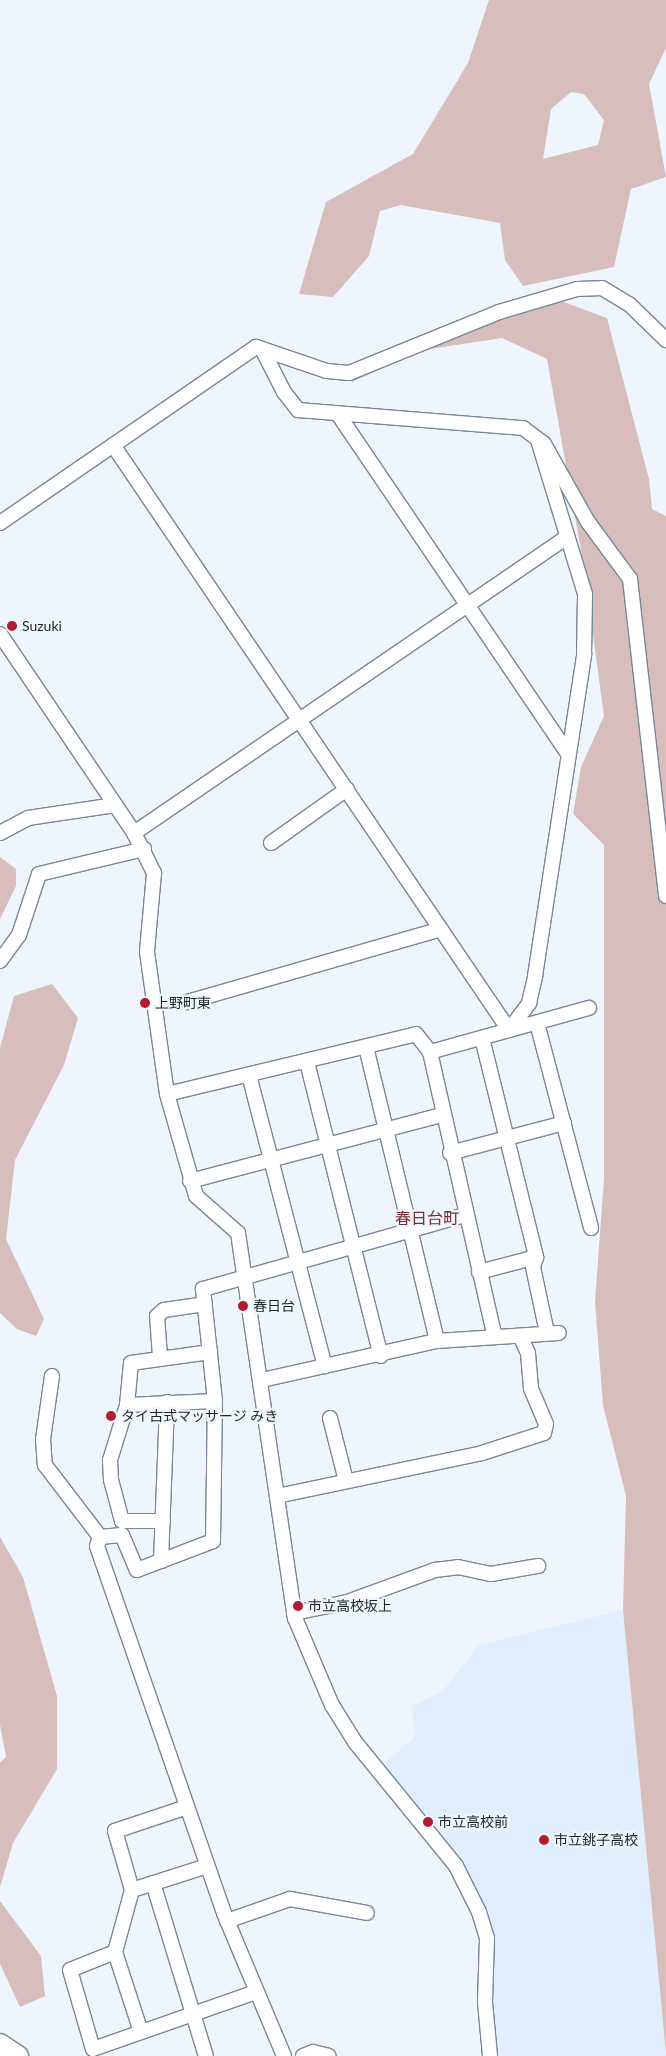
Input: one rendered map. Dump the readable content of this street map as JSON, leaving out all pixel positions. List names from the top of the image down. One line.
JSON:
{"districts":["春日台町"],"places":["Suzuki","上野町東","春日台","タイ古式マッサージ みき","市立高校坂上","市立高校前","市立銚子高校"]}
